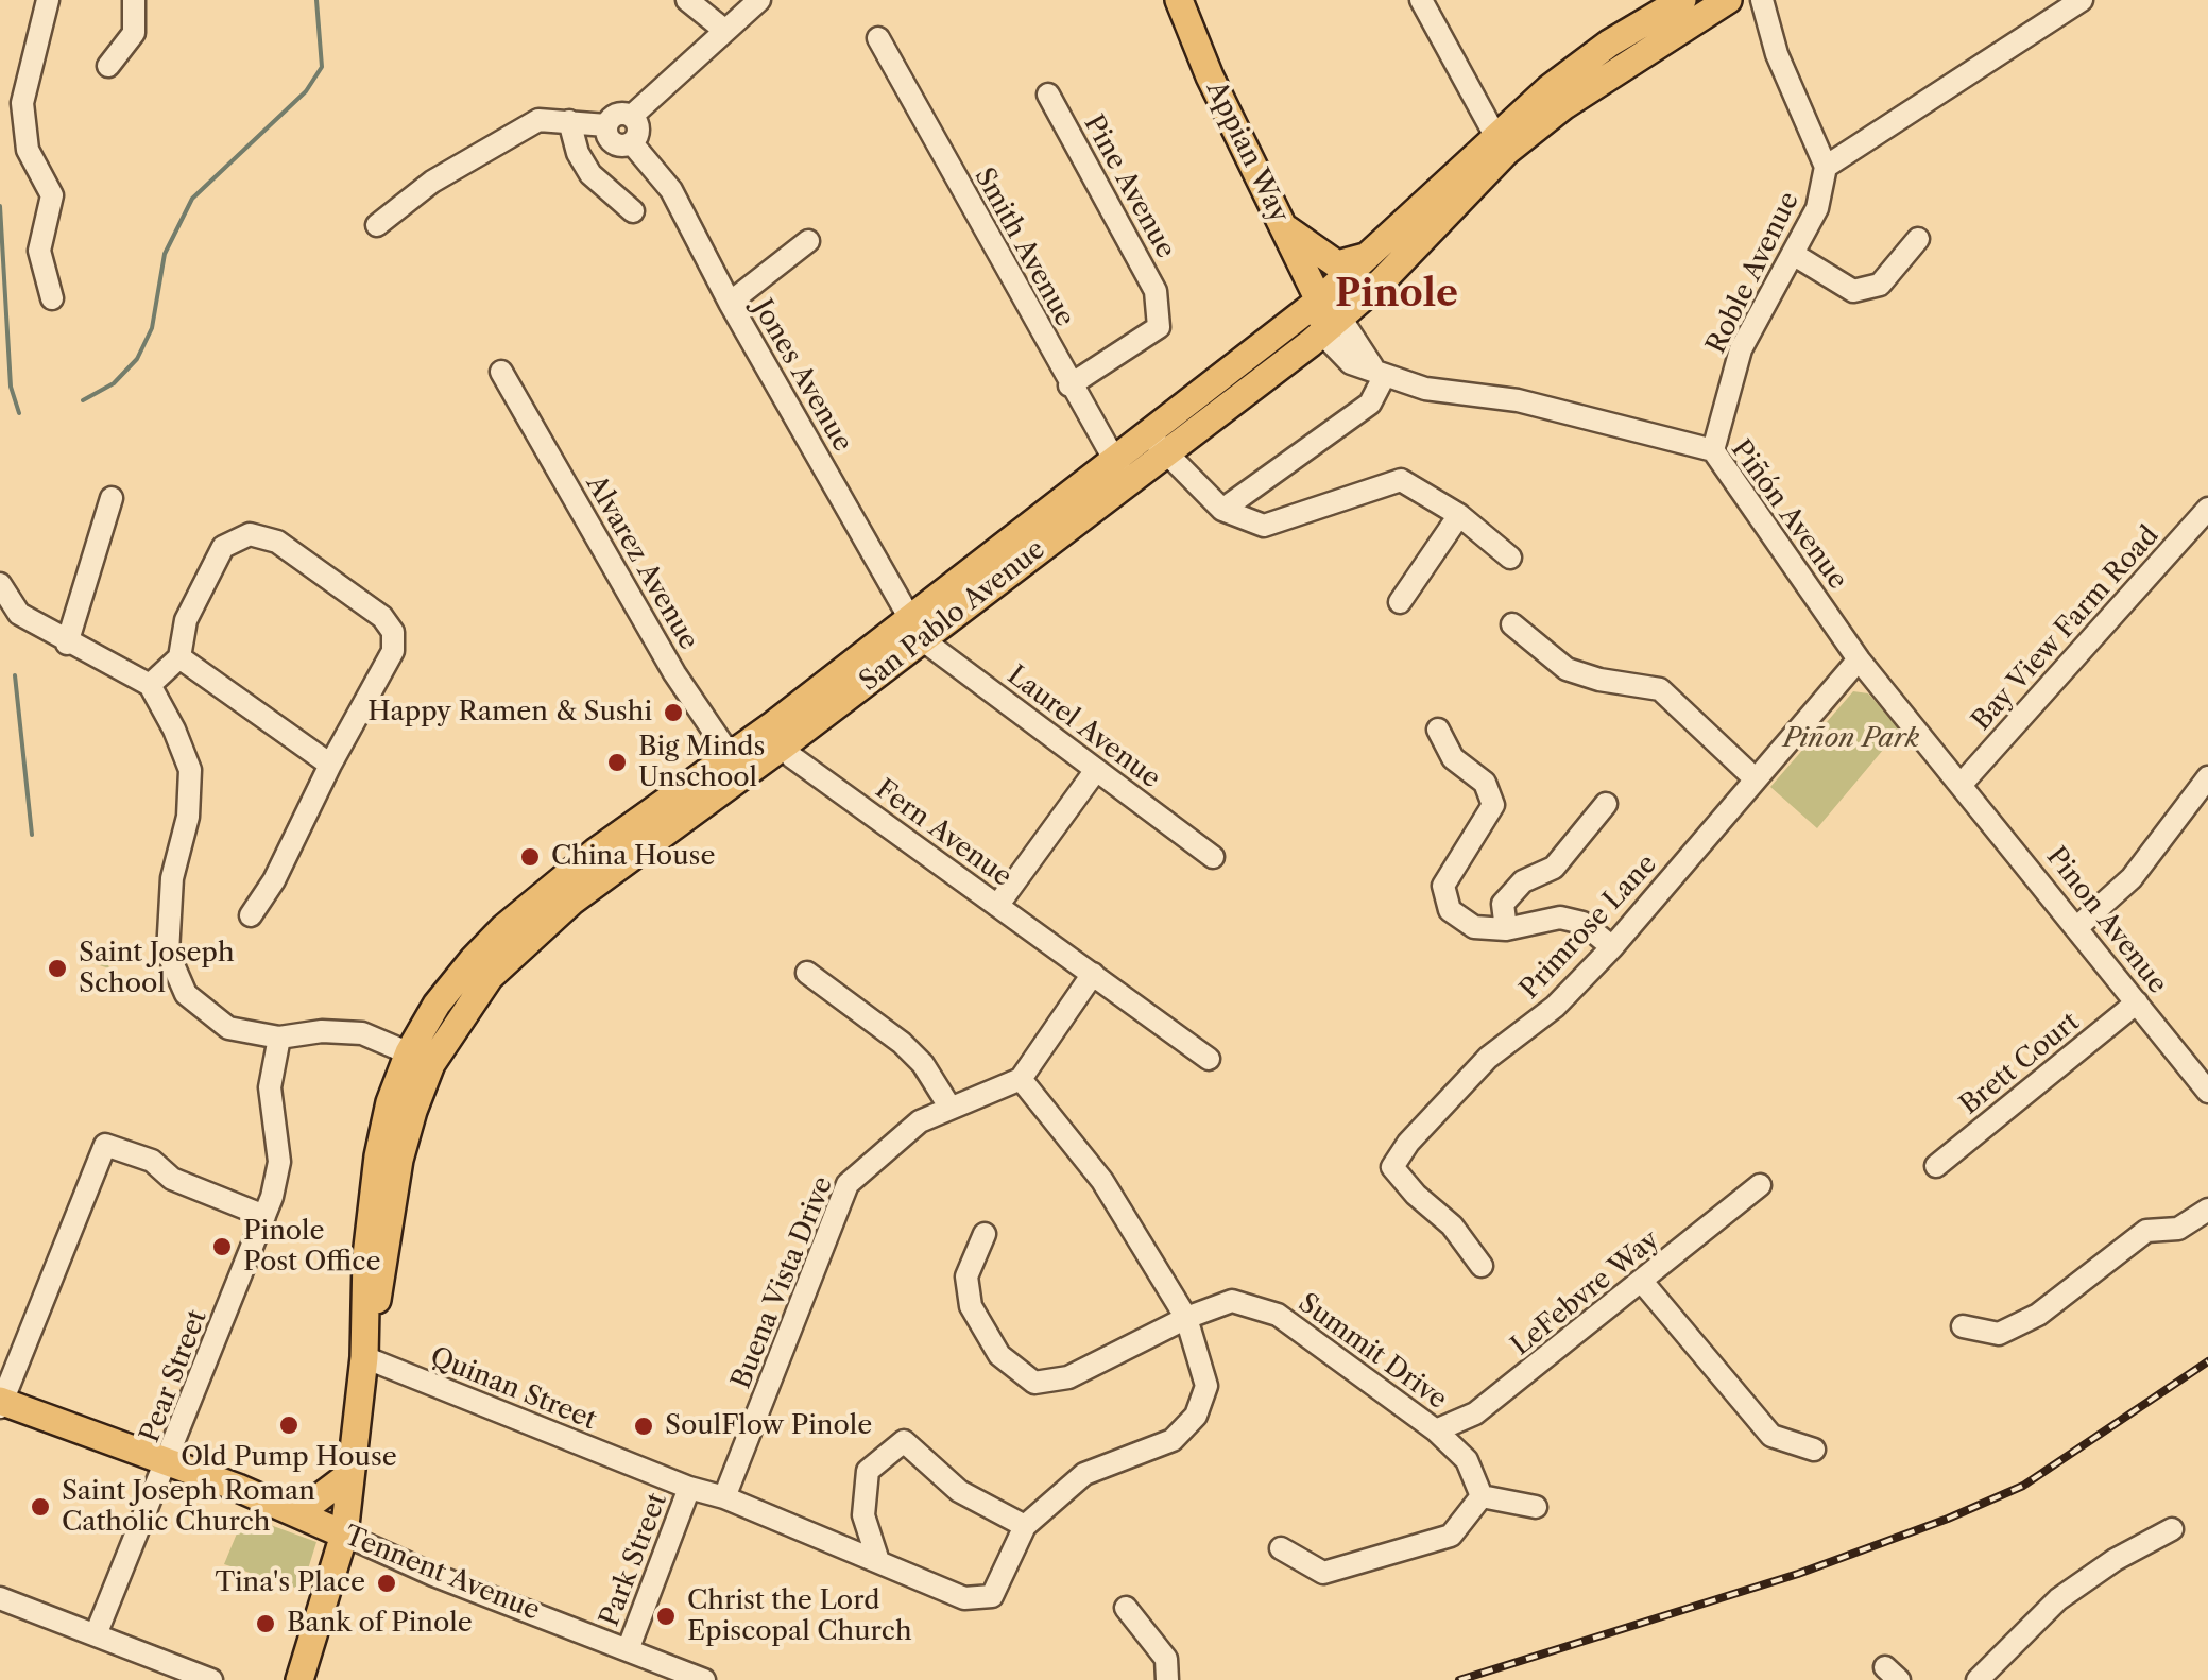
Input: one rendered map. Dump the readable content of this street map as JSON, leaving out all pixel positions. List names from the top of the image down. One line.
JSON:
{"streets":{"main road":["Appian Way","San Pablo Avenue","Tennent Avenue"],"street":["Pine Avenue","Smith Avenue","Roble Avenue","Jones Avenue","Piñón Avenue","Alvarez Avenue","Bay View Farm Road","Laurel Avenue","Fern Avenue","Pinon Avenue","Primrose Lane","Brett Court","Buena Vista Drive","LeFebvre Way","Summit Drive","Pear Street","Quinan Street","Park Street"]},"crossings":[["Appian Way","Piñón Avenue"],["Appian Way","San Pablo Avenue"],["Pine Avenue","Smith Avenue"],["Smith Avenue","San Pablo Avenue"],["Roble Avenue","Piñón Avenue"],["Jones Avenue","San Pablo Avenue"],["Jones Avenue","Laurel Avenue"],["Piñón Avenue","San Pablo Avenue"],["Piñón Avenue","Bay View Farm Road"],["Piñón Avenue","Pinon Avenue"],["Piñón Avenue","Primrose Lane"],["Alvarez Avenue","San Pablo Avenue"],["San Pablo Avenue","Laurel Avenue"],["San Pablo Avenue","Fern Avenue"],["San Pablo Avenue","Quinan Street"],["San Pablo Avenue","Tennent Avenue"],["Bay View Farm Road","Pinon Avenue"],["Pinon Avenue","Brett Court"],["Buena Vista Drive","Quinan Street"],["LeFebvre Way","Summit Drive"],["Pear Street","Tennent Avenue"],["Quinan Street","Park Street"],["Park Street","Tennent Avenue"]],"districts":["Pinole"],"parks":["Piñon Park"],"places":["Happy Ramen & Sushi","Big Minds Unschool","China House","Saint Joseph School","Pinole Post Office","Old Pump House","SoulFlow Pinole","Saint Joseph Roman Catholic Church","Tina's Place","Christ the Lord Episcopal Church","Bank of Pinole"]}
